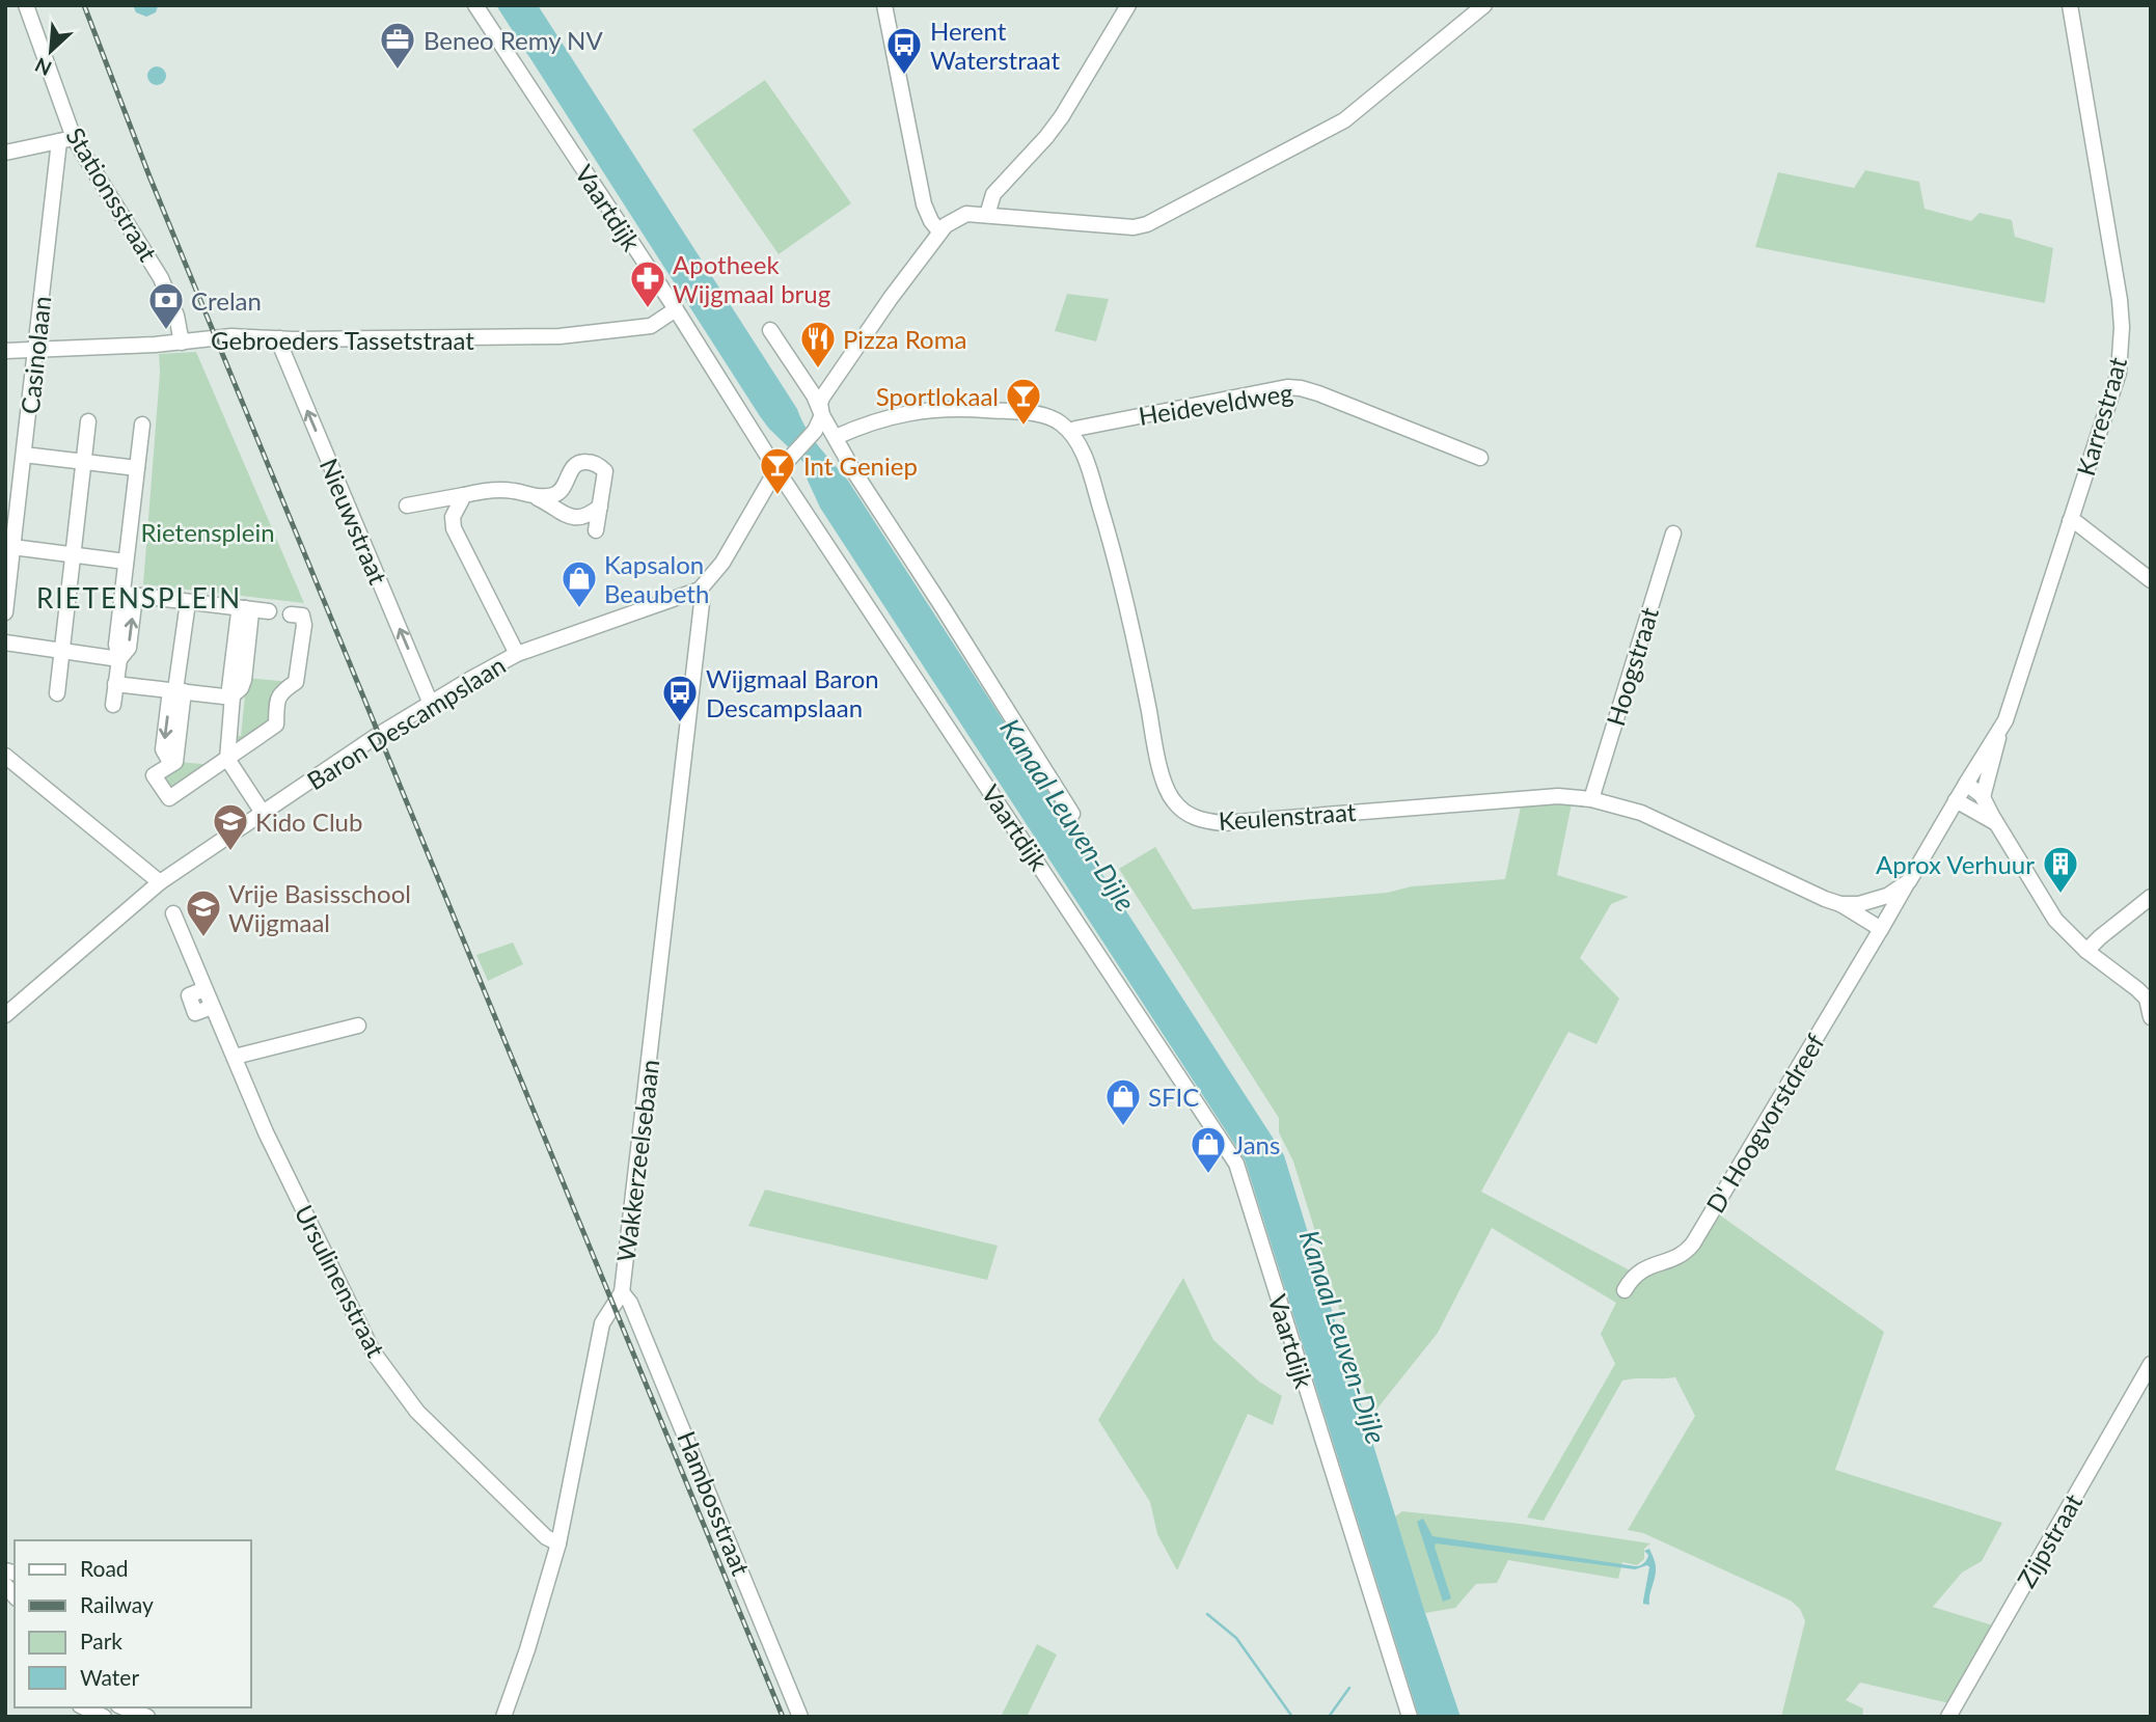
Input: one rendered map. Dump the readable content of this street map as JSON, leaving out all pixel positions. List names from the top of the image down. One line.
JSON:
{"streets":{"street":["Stationsstraat","Vaartdijk","Gebroeders Tassetstraat","Casinolaan","Heideveldweg","Karrestraat","Nieuwstraat","Hoogstraat","Baron Descampslaan","Keulenstraat","D' Hoogvorstdreef","Wakkerzeelsebaan","Ursulinenstraat","Hambosstraat","Zijpstraat"]},"crossings":[["Stationsstraat","Gebroeders Tassetstraat"],["Stationsstraat","Casinolaan"],["Vaartdijk","Gebroeders Tassetstraat"],["Gebroeders Tassetstraat","Casinolaan"],["Gebroeders Tassetstraat","Nieuwstraat"],["Heideveldweg","Keulenstraat"],["Nieuwstraat","Baron Descampslaan"],["Hoogstraat","Keulenstraat"],["Baron Descampslaan","Wakkerzeelsebaan"],["Keulenstraat","D' Hoogvorstdreef"],["Wakkerzeelsebaan","Ursulinenstraat"],["Wakkerzeelsebaan","Hambosstraat"]],"districts":["RIETENSPLEIN"],"water":["Kanaal Leuven-Dijle"],"parks":["Rietensplein"],"places":{"office":["Beneo Remy NV"],"bus stop":["Herent Waterstraat","Wijgmaal Baron Descampslaan"],"pharmacy":["Apotheek Wijgmaal brug"],"bank":["Crelan"],"restaurant":["Pizza Roma"],"bar":["Sportlokaal","Int Geniep"],"shop":["Kapsalon Beaubeth","SFIC","Jans"],"school or university":["Kido Club","Vrije Basisschool Wijgmaal"],"building":["Aprox Verhuur"]},"legend":["Road","Railway","Park","Water"],"north":"bottom left"}
